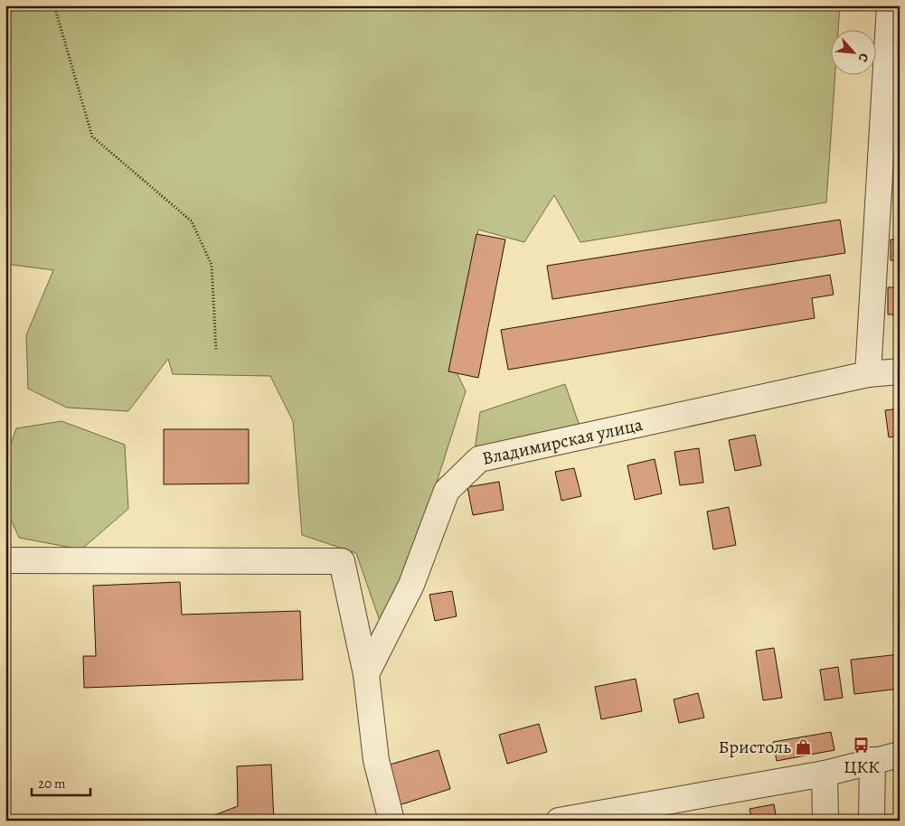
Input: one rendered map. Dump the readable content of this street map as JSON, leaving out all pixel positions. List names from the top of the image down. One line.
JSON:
{"streets":{"street":["Владимирская улица"]},"places":{"bus stop":["ЦКК"],"shop":["Бристоль"]},"scale_bar":"20 m","north":"bottom right"}
